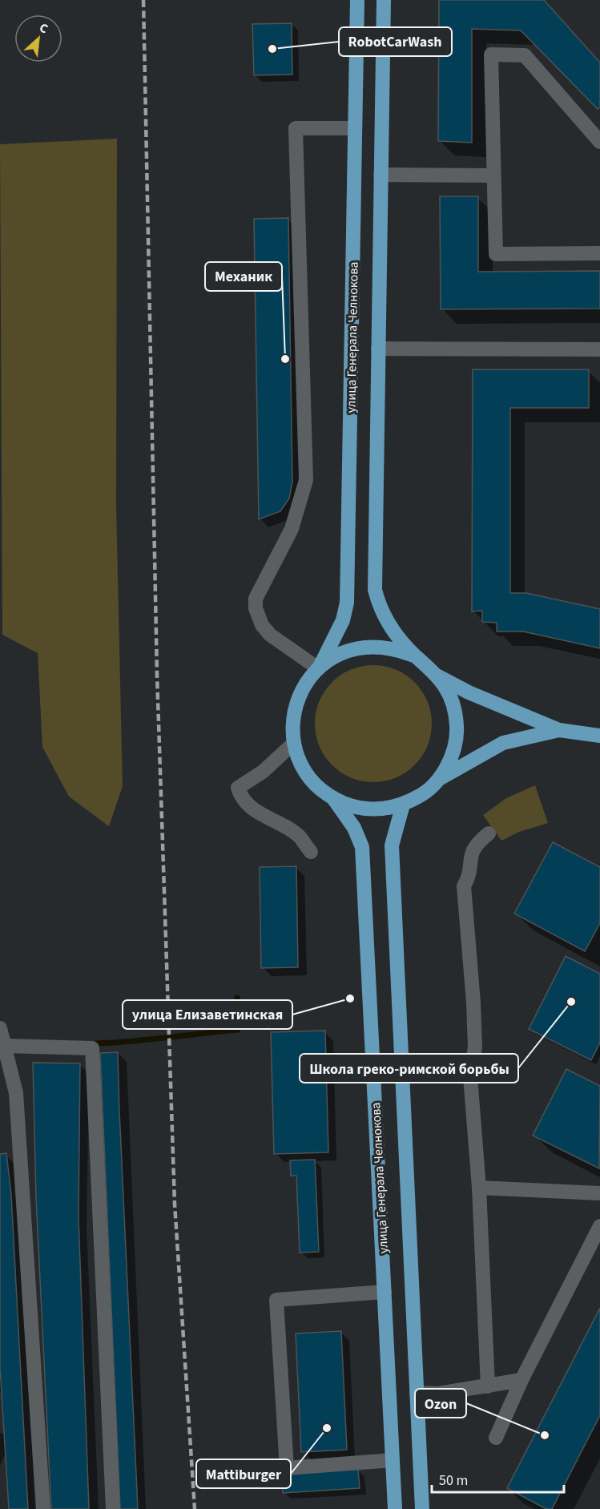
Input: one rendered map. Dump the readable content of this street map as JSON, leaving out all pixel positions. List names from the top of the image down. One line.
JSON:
{"streets":{"main road":["улица Генерала Челнокова"]},"places":["RobotCarWash","Механик","улица Елизаветинская","Школа греко-римской борьбы","Mattiburger","Ozon"],"scale_bar":"50 m","north":"top right"}
